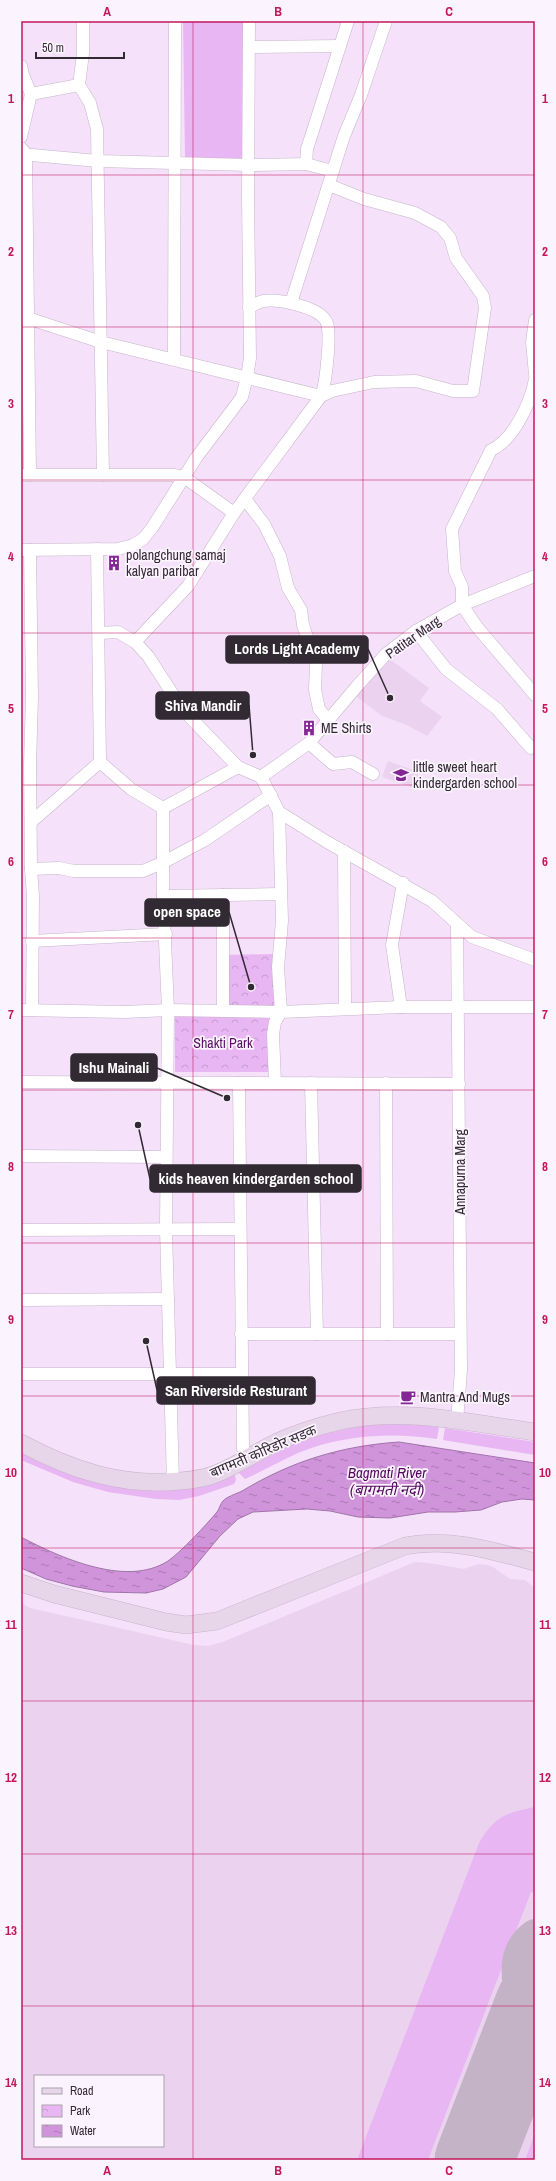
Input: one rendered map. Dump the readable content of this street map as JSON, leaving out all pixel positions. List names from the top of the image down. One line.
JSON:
{"streets":{"main road":["बागमती कोरिडोर सडक"],"street":["Patitar Marg","Annapurna Marg"]},"crossings":[["Annapurna Marg","बागमती कोरिडोर सडक"]],"water":["Bagmati River (बागमती नदी)"],"parks":["Shakti Park"],"places":{"building":["polangchung samaj kalyan paribar","ME Shirts"],"other":["Lords Light Academy","Shiva Mandir","open space","Ishu Mainali","kids heaven kindergarden school","San Riverside Resturant"],"school or university":["little sweet heart kindergarden school"],"cafe":["Mantra And Mugs"]},"legend":["Road","Park","Water"],"scale_bar":"50 m","grid":{"columns":["A","B","C"],"rows":["1","2","3","4","5","6","7","8","9","10","11","12","13","14"]}}
